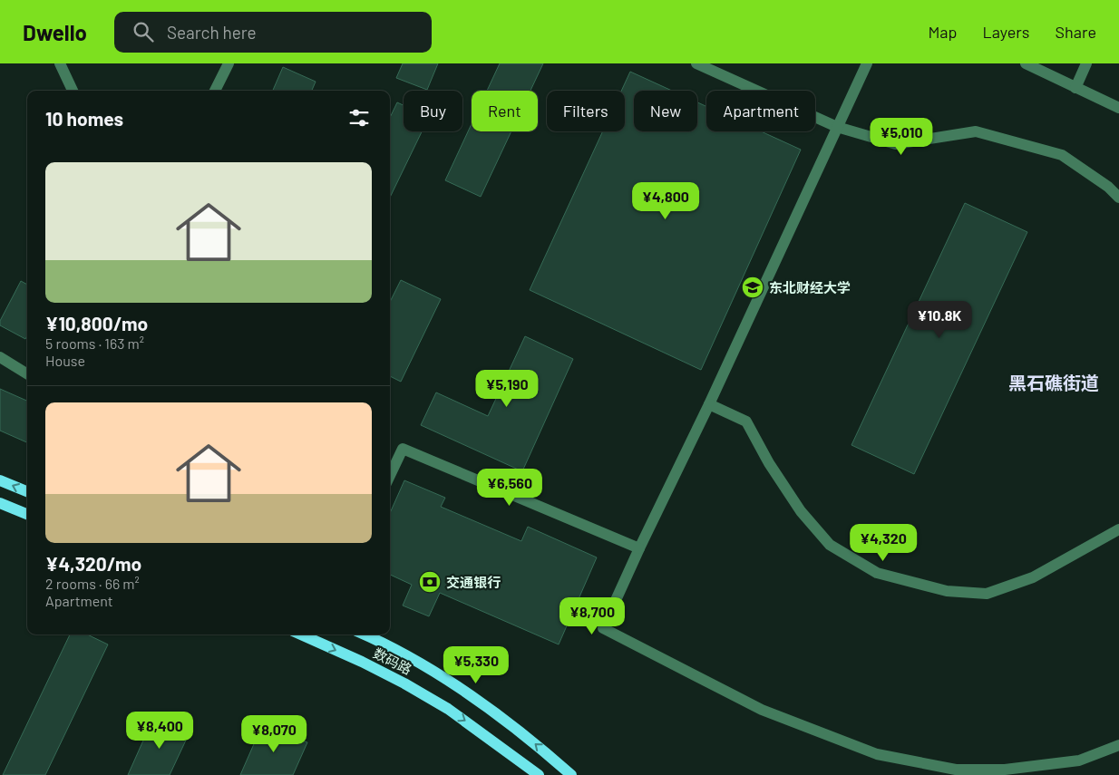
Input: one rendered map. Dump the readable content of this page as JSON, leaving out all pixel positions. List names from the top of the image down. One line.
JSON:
{"streets":{"main road":["数码路"]},"districts":["黑石礁街道"],"places":{"school or university":["东北财经大学"],"bank":["交通银行"]},"page":{"header":"Dwello","search":"Search here","nav":["Map","Layers","Share"],"chip":["Buy","Rent","Filters","New","Apartment"],"heading":"10 homes","price":["¥5,010","¥4,800","¥10.8K","¥5,190","¥6,560","¥4,320","¥8,700","¥5,330","¥8,400","¥8,070"],"list":[{"name":"¥10,800/mo","note":"5 rooms · 163 m² · House"},{"name":"¥4,320/mo","note":"2 rooms · 66 m² · Apartment"}]}}
